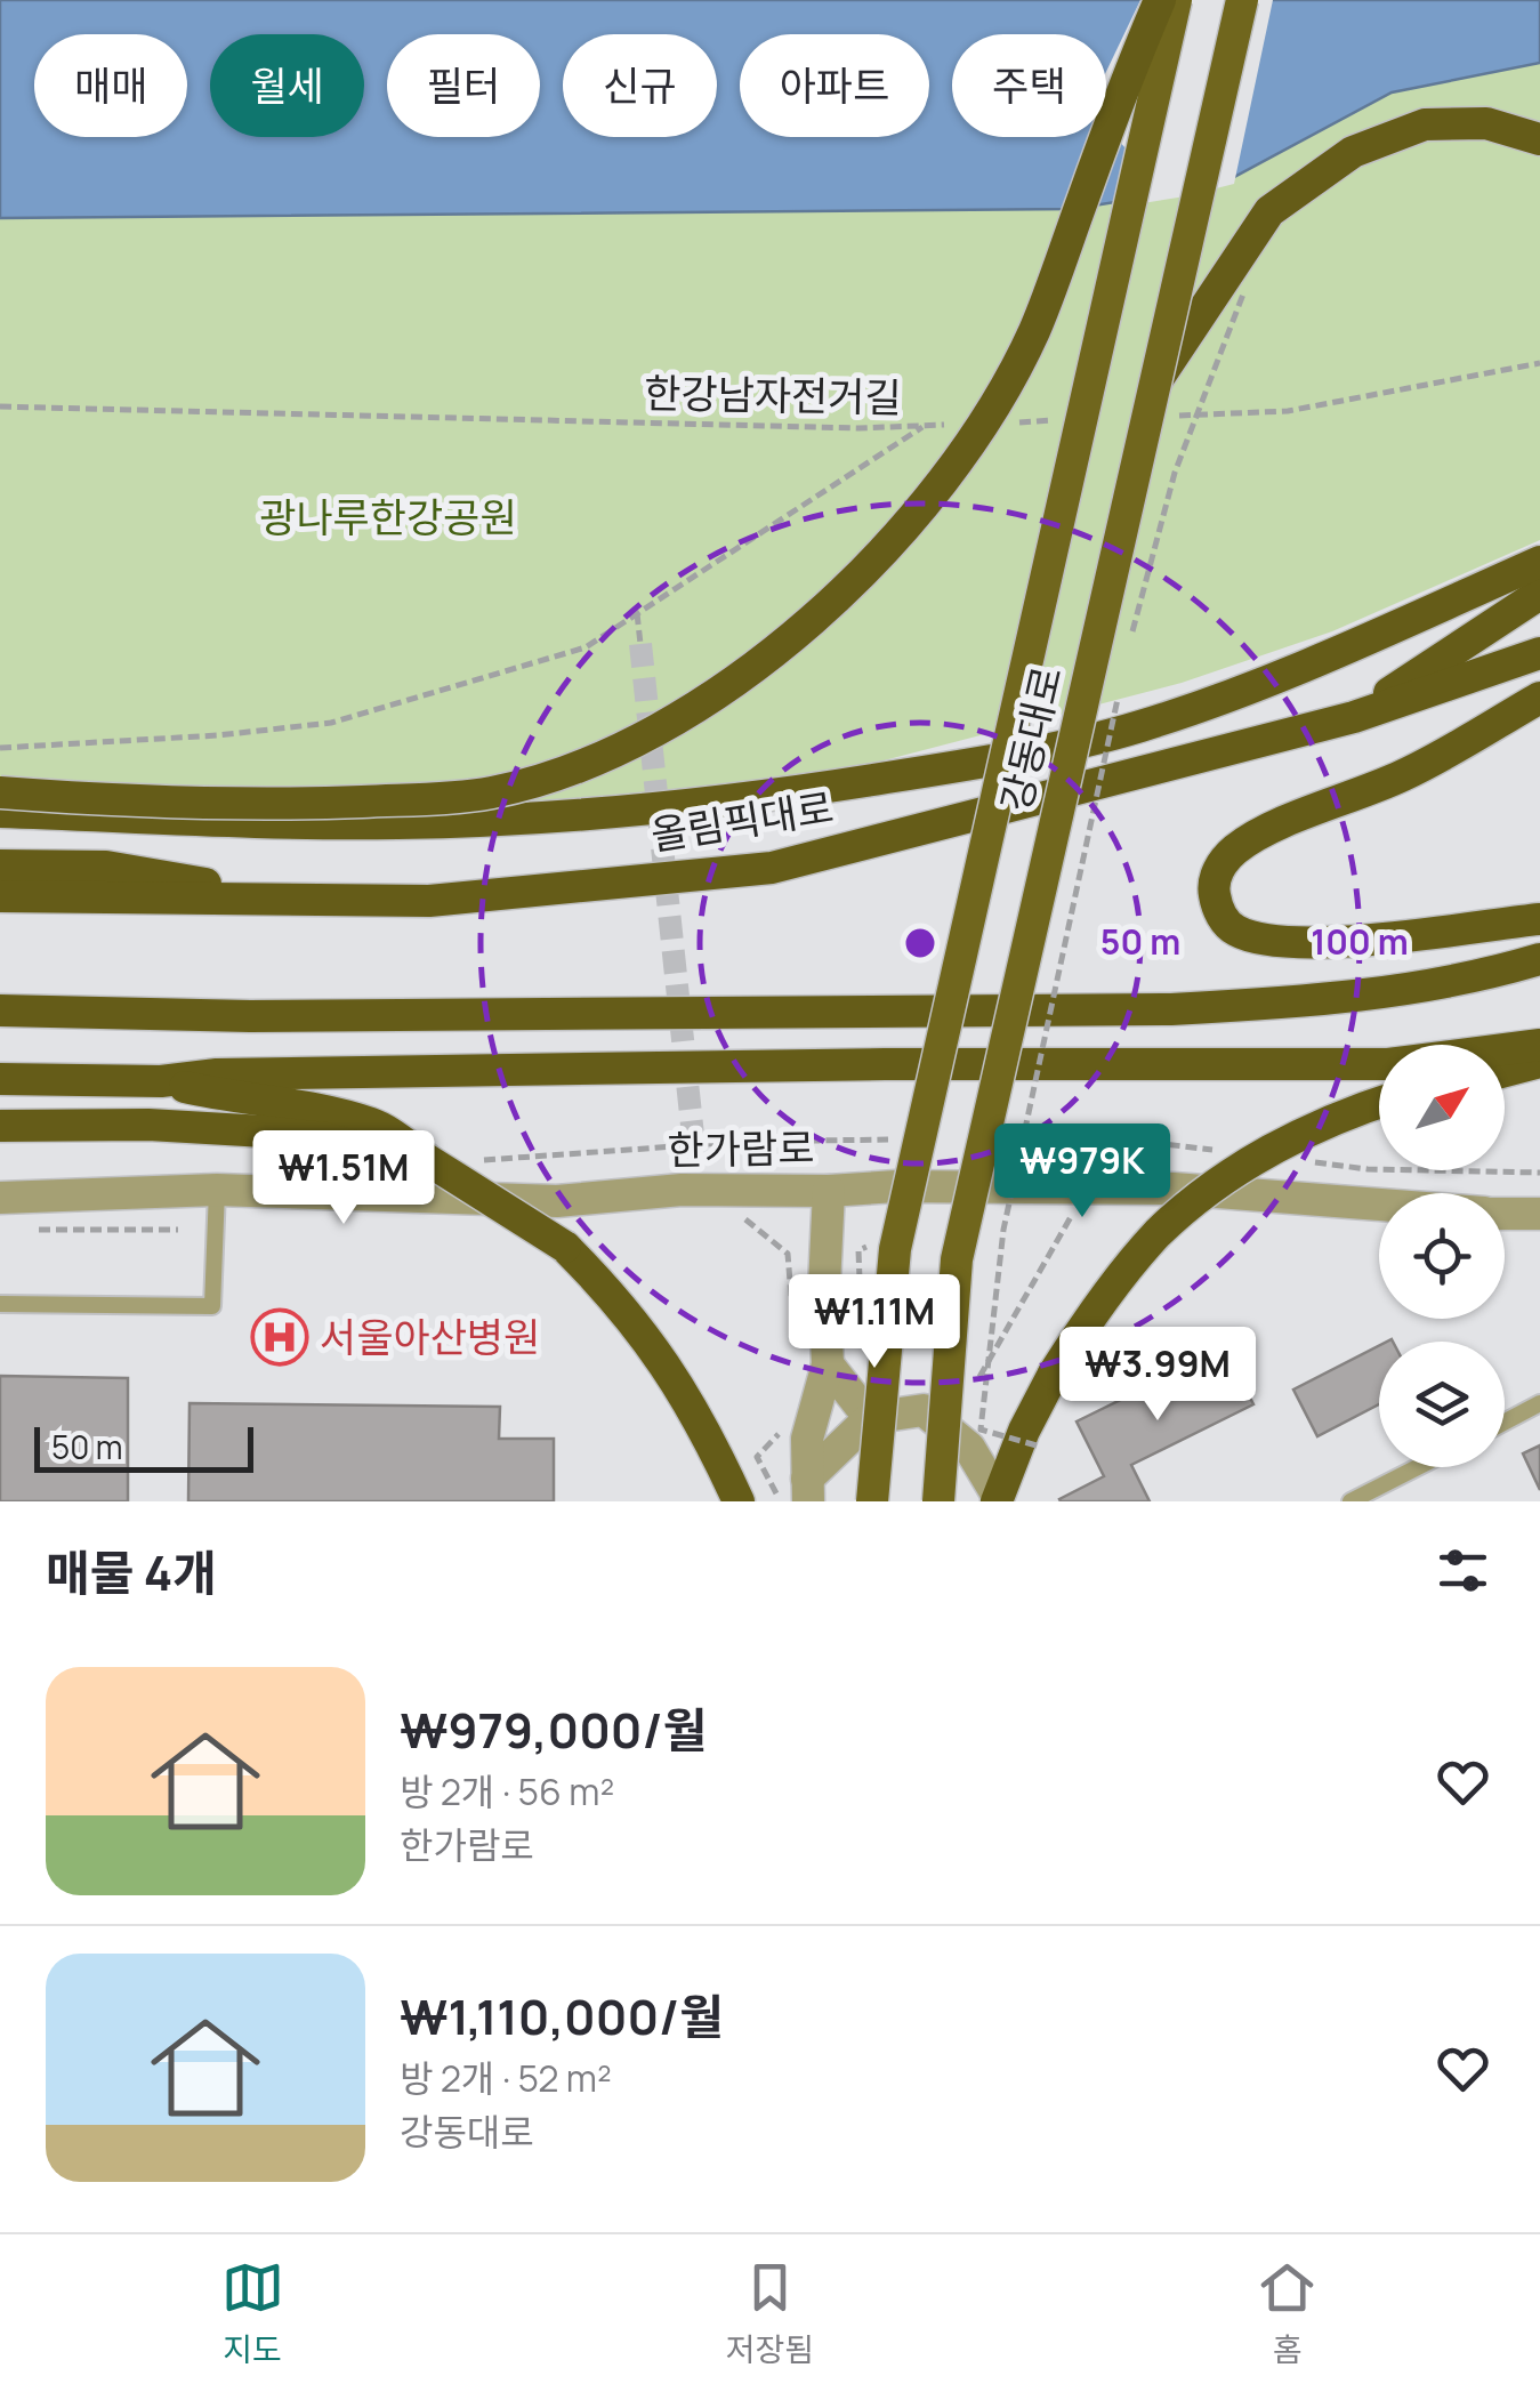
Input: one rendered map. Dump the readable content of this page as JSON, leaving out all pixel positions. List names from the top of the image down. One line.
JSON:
{"streets":{"highway":["올림픽대로"],"main road":["강동대로"],"street":["한가람로"],"path":["한강남자전거길"]},"parks":["광나루한강공원"],"places":{"hospital":["서울아산병원"]},"scale_bar":"50 m","north":"top right","page":{"chip":["매매","월세","필터","신규","아파트","주택"],"price":["₩979K","₩1.51M","₩1.11M","₩3.99M"],"scale":"50 m","heading":"매물 4개","list":[{"name":"₩979,000/월","note":"방 2개 · 56 m² · 한가람로"},{"name":"₩1,110,000/월","note":"방 2개 · 52 m² · 강동대로"}],"tabs":["지도","저장됨","홈"]},"rings":["50 m","100 m"]}
